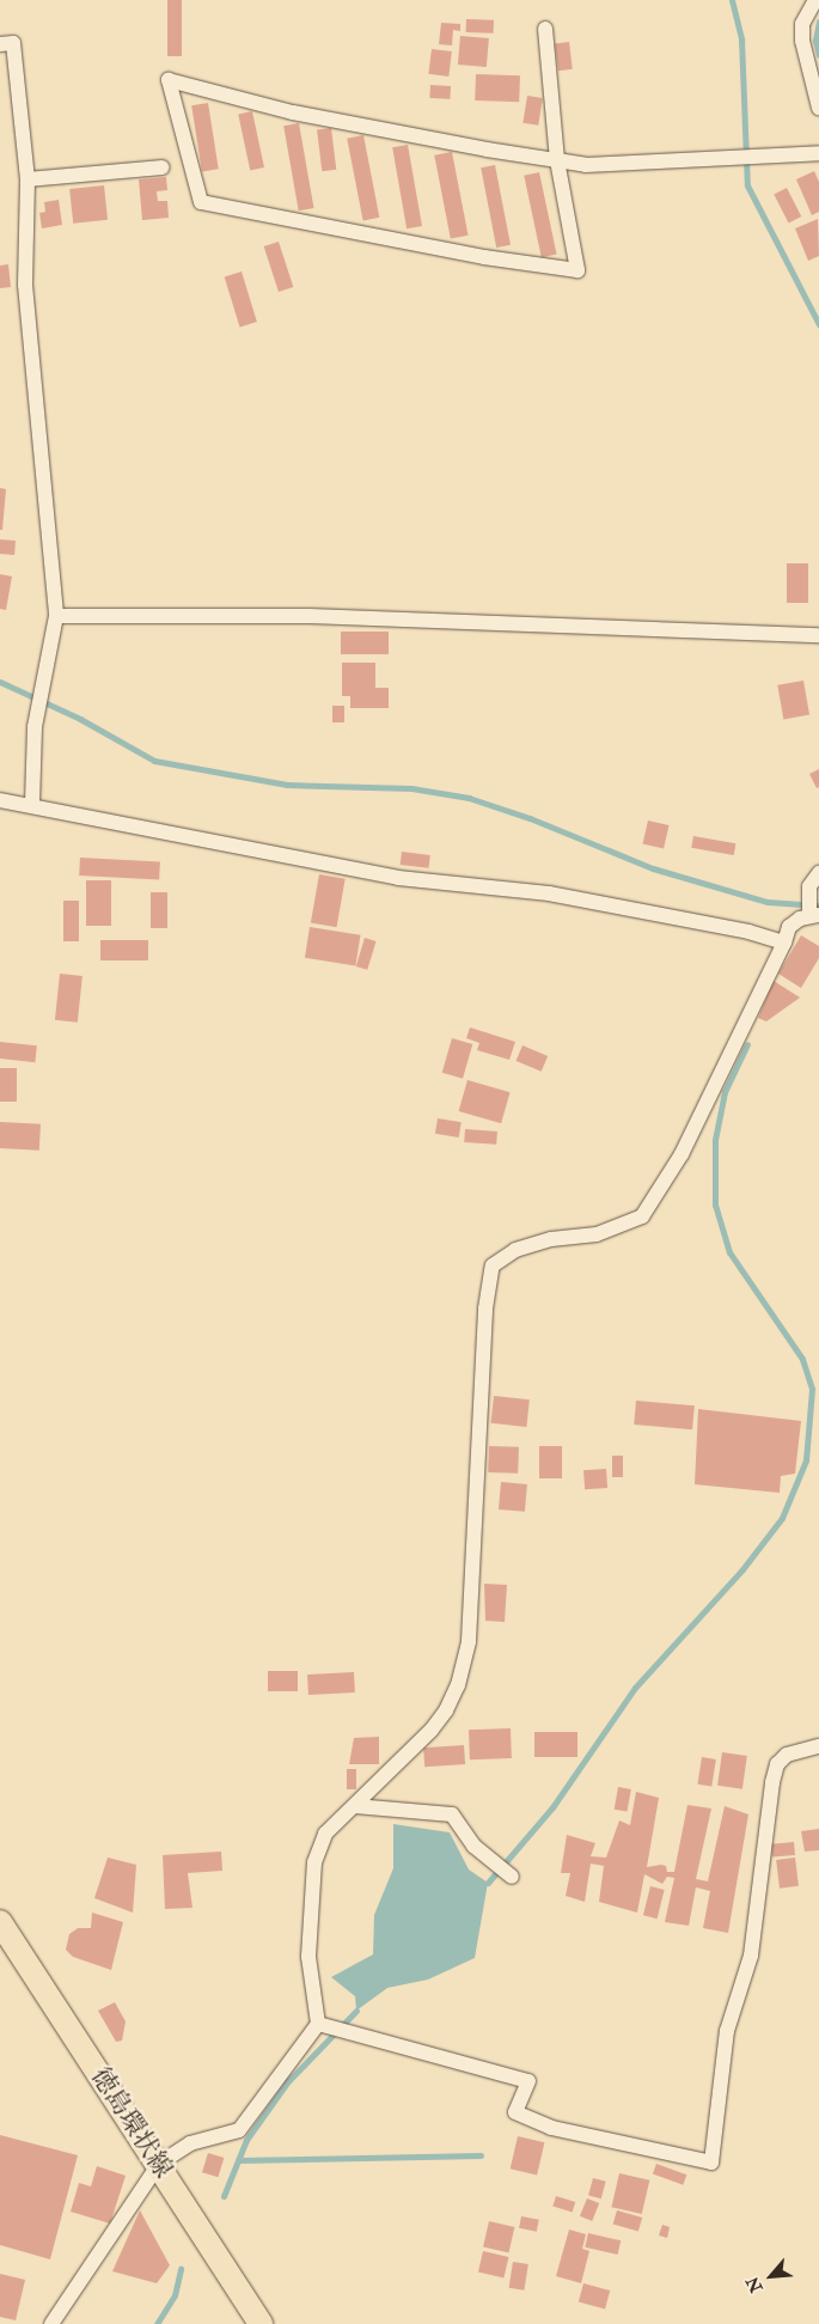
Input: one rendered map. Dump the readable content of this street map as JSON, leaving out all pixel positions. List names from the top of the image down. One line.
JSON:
{"streets":{"main road":["徳島環状線"]},"north":"bottom left"}
